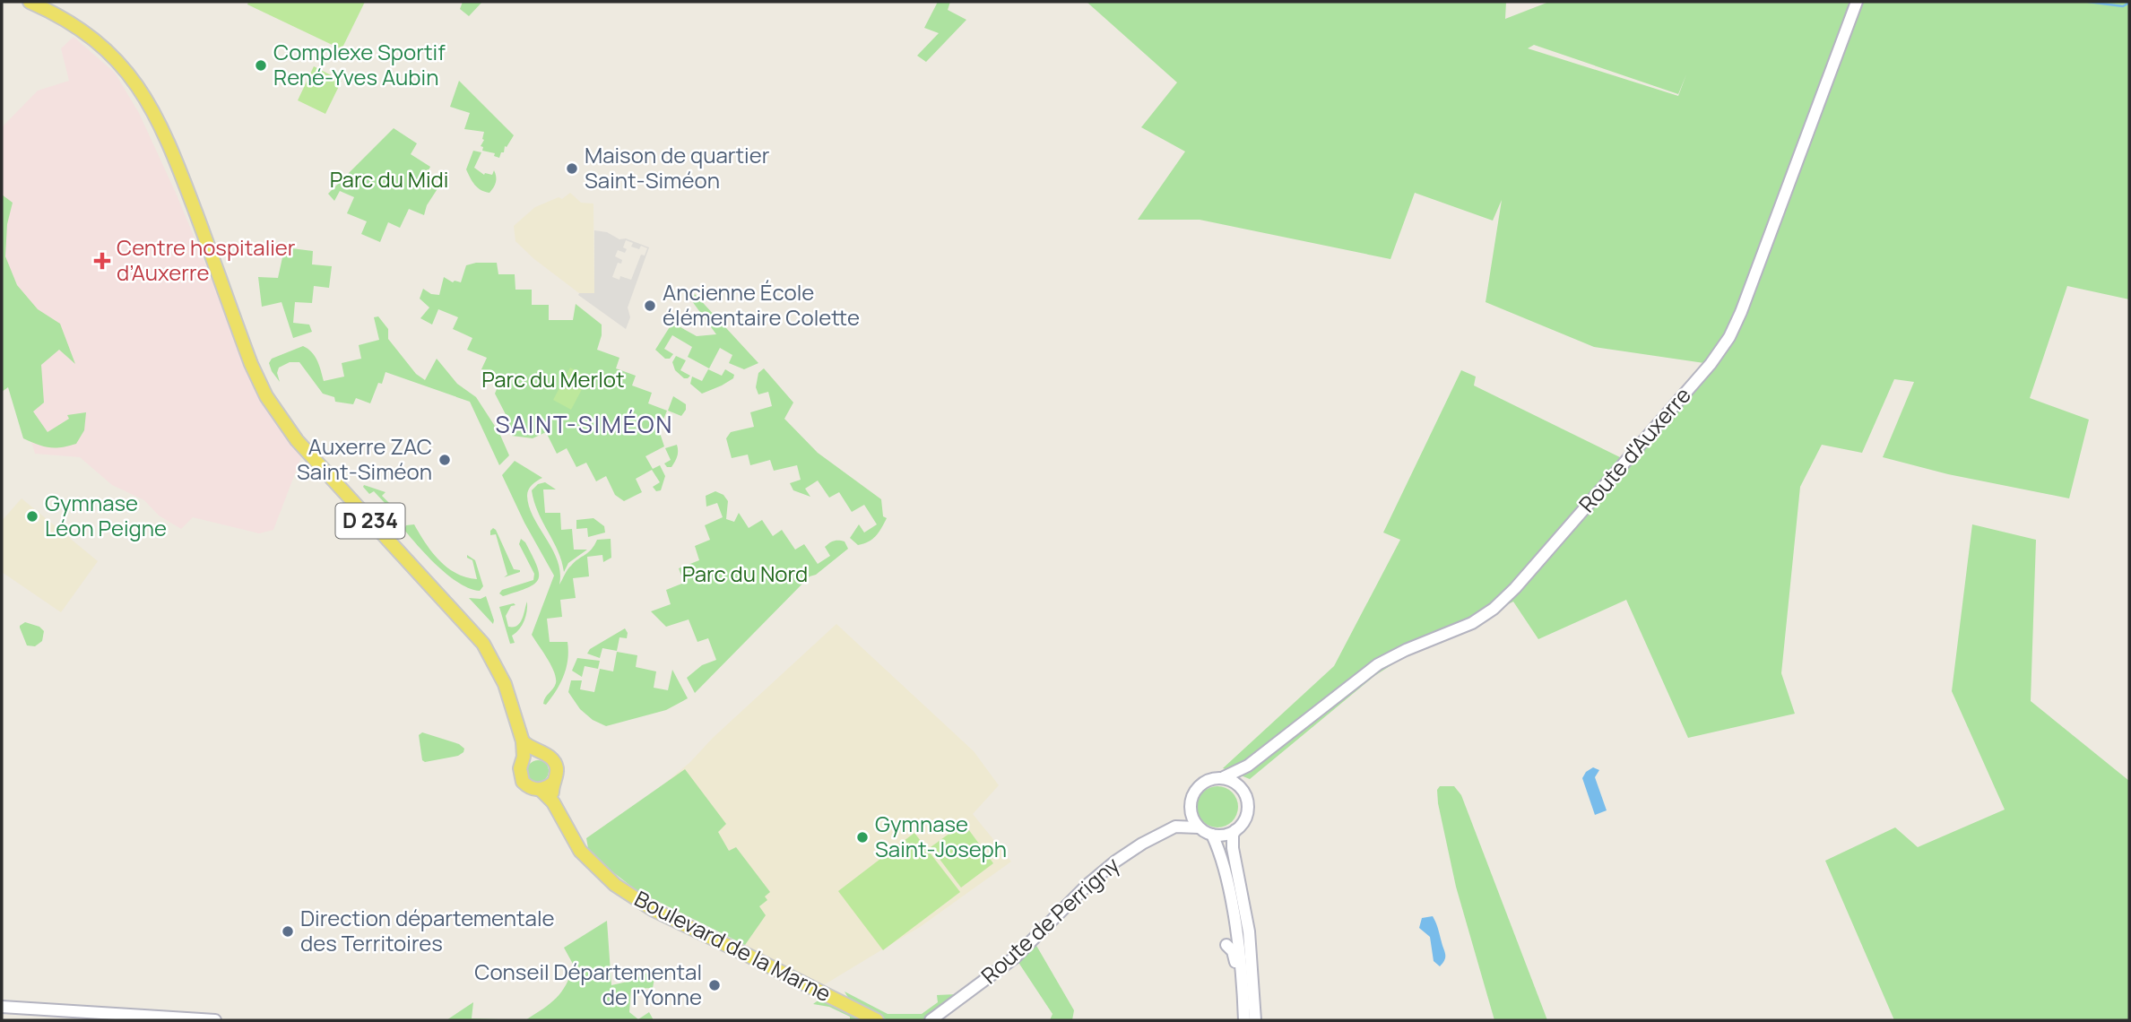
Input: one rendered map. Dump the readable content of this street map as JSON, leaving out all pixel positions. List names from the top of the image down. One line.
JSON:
{"streets":{"main road":["D 234","Boulevard de la Marne"],"street":["Route d'Auxerre","Route de Perrigny"]},"crossings":[["Route d'Auxerre","Route de Perrigny"],["D 234","Boulevard de la Marne"]],"districts":["SAINT-SIMÉON"],"parks":["Parc du Midi","Parc du Merlot","Parc du Nord"],"places":{"other":["Complexe Sportif René-Yves Aubin","Maison de quartier Saint-Siméon","Ancienne École élémentaire Colette","Auxerre ZAC Saint-Siméon","Gymnase Léon Peigne","Gymnase Saint-Joseph","Direction départementale des Territoires","Conseil Départemental de l'Yonne"],"health":["Centre hospitalier d’Auxerre"]}}
